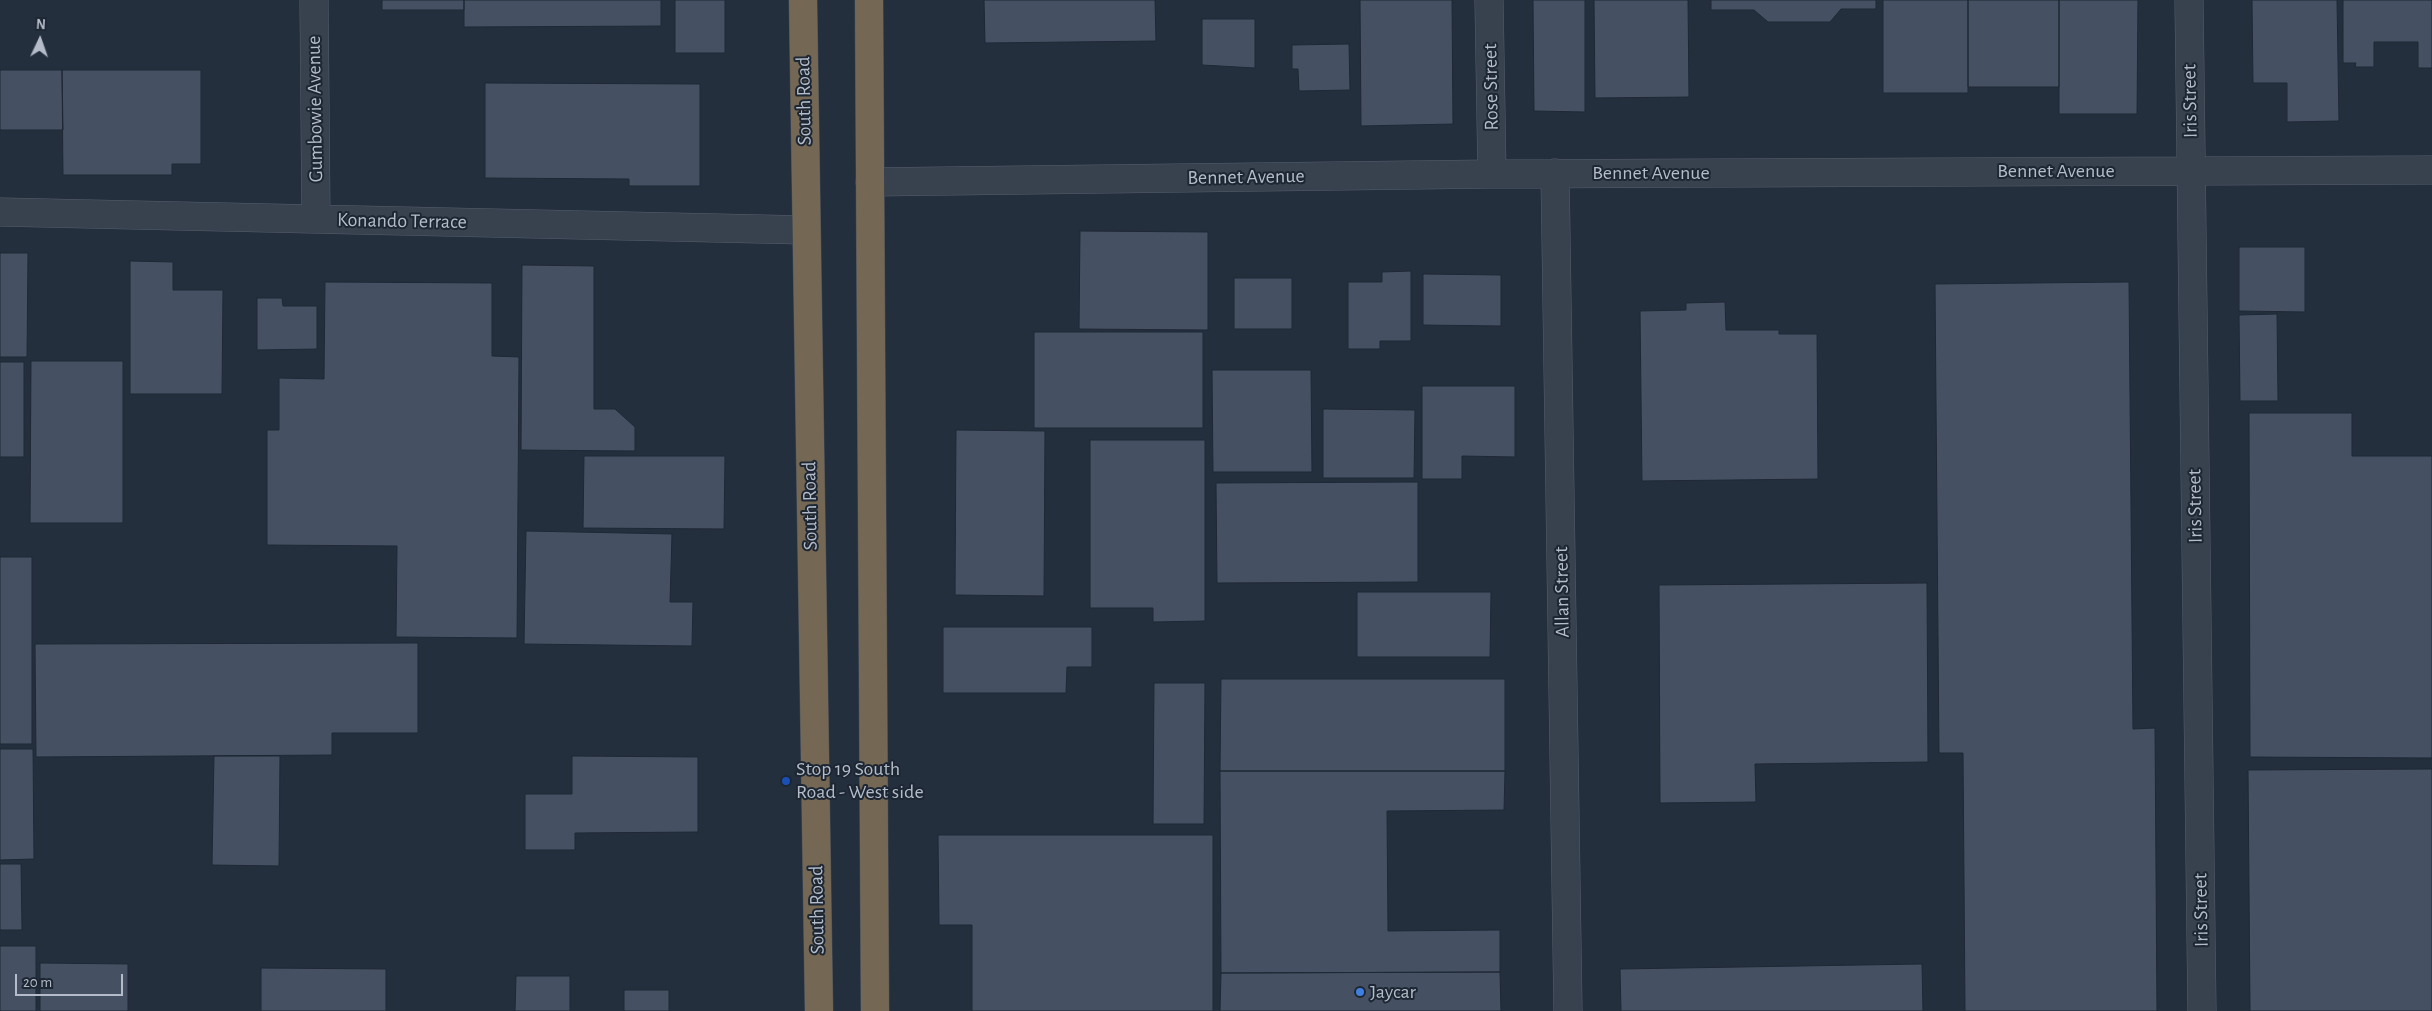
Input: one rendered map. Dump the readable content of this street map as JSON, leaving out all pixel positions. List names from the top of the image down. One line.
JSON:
{"streets":{"highway":["South Road"],"street":["Rose Street","Iris Street","Gumbowie Avenue","Bennet Avenue","Konando Terrace","Allan Street"]},"crossings":[["Rose Street","Bennet Avenue"],["South Road","Konando Terrace"],["Iris Street","Bennet Avenue"],["Gumbowie Avenue","Konando Terrace"],["Bennet Avenue","Allan Street"]],"places":["Stop 19 South Road - West side","Jaycar"],"scale_bar":"20 m","north":"top"}
